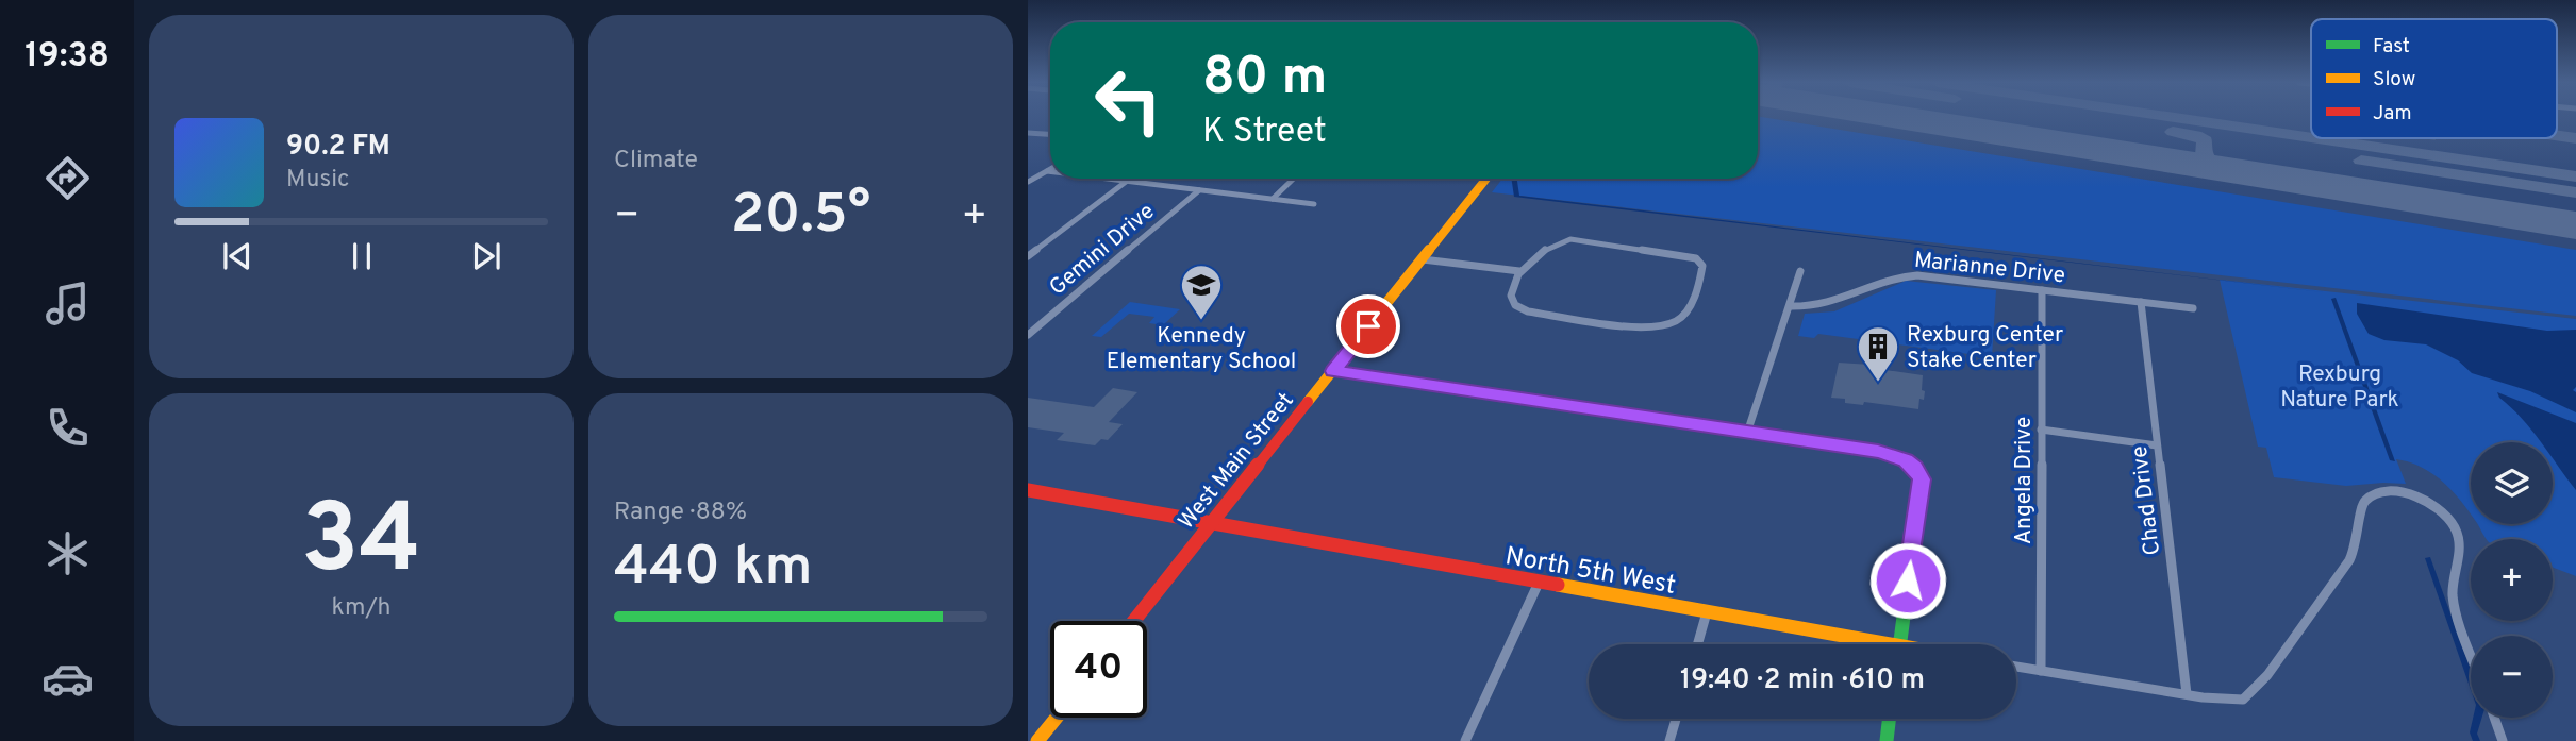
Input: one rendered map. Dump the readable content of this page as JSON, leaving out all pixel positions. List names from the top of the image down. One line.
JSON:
{"streets":{"street":["Gemini Drive","Marianne Drive","West Main Street","Angela Drive","Chad Drive","North 5th West"]},"crossings":[["Marianne Drive","Angela Drive"],["Marianne Drive","Chad Drive"],["West Main Street","North 5th West"]],"parks":["Rexburg Nature Park"],"places":{"school or university":["Kennedy Elementary School"],"building":["Rexburg Center Stake Center"]},"legend":["Fast","Slow","Jam"],"page":{"tabs":"19:38","tile":["Climate",["34","km/h"],["Range · 88%","440 km"]],"turn":["80 m","K Street"],"song":["90.2 FM","Music"],"heat":["−","20.5°","+"],"map_buttons":["+","−"],"limit":"40","trip":"19:40 · 2 min · 610 m"}}
